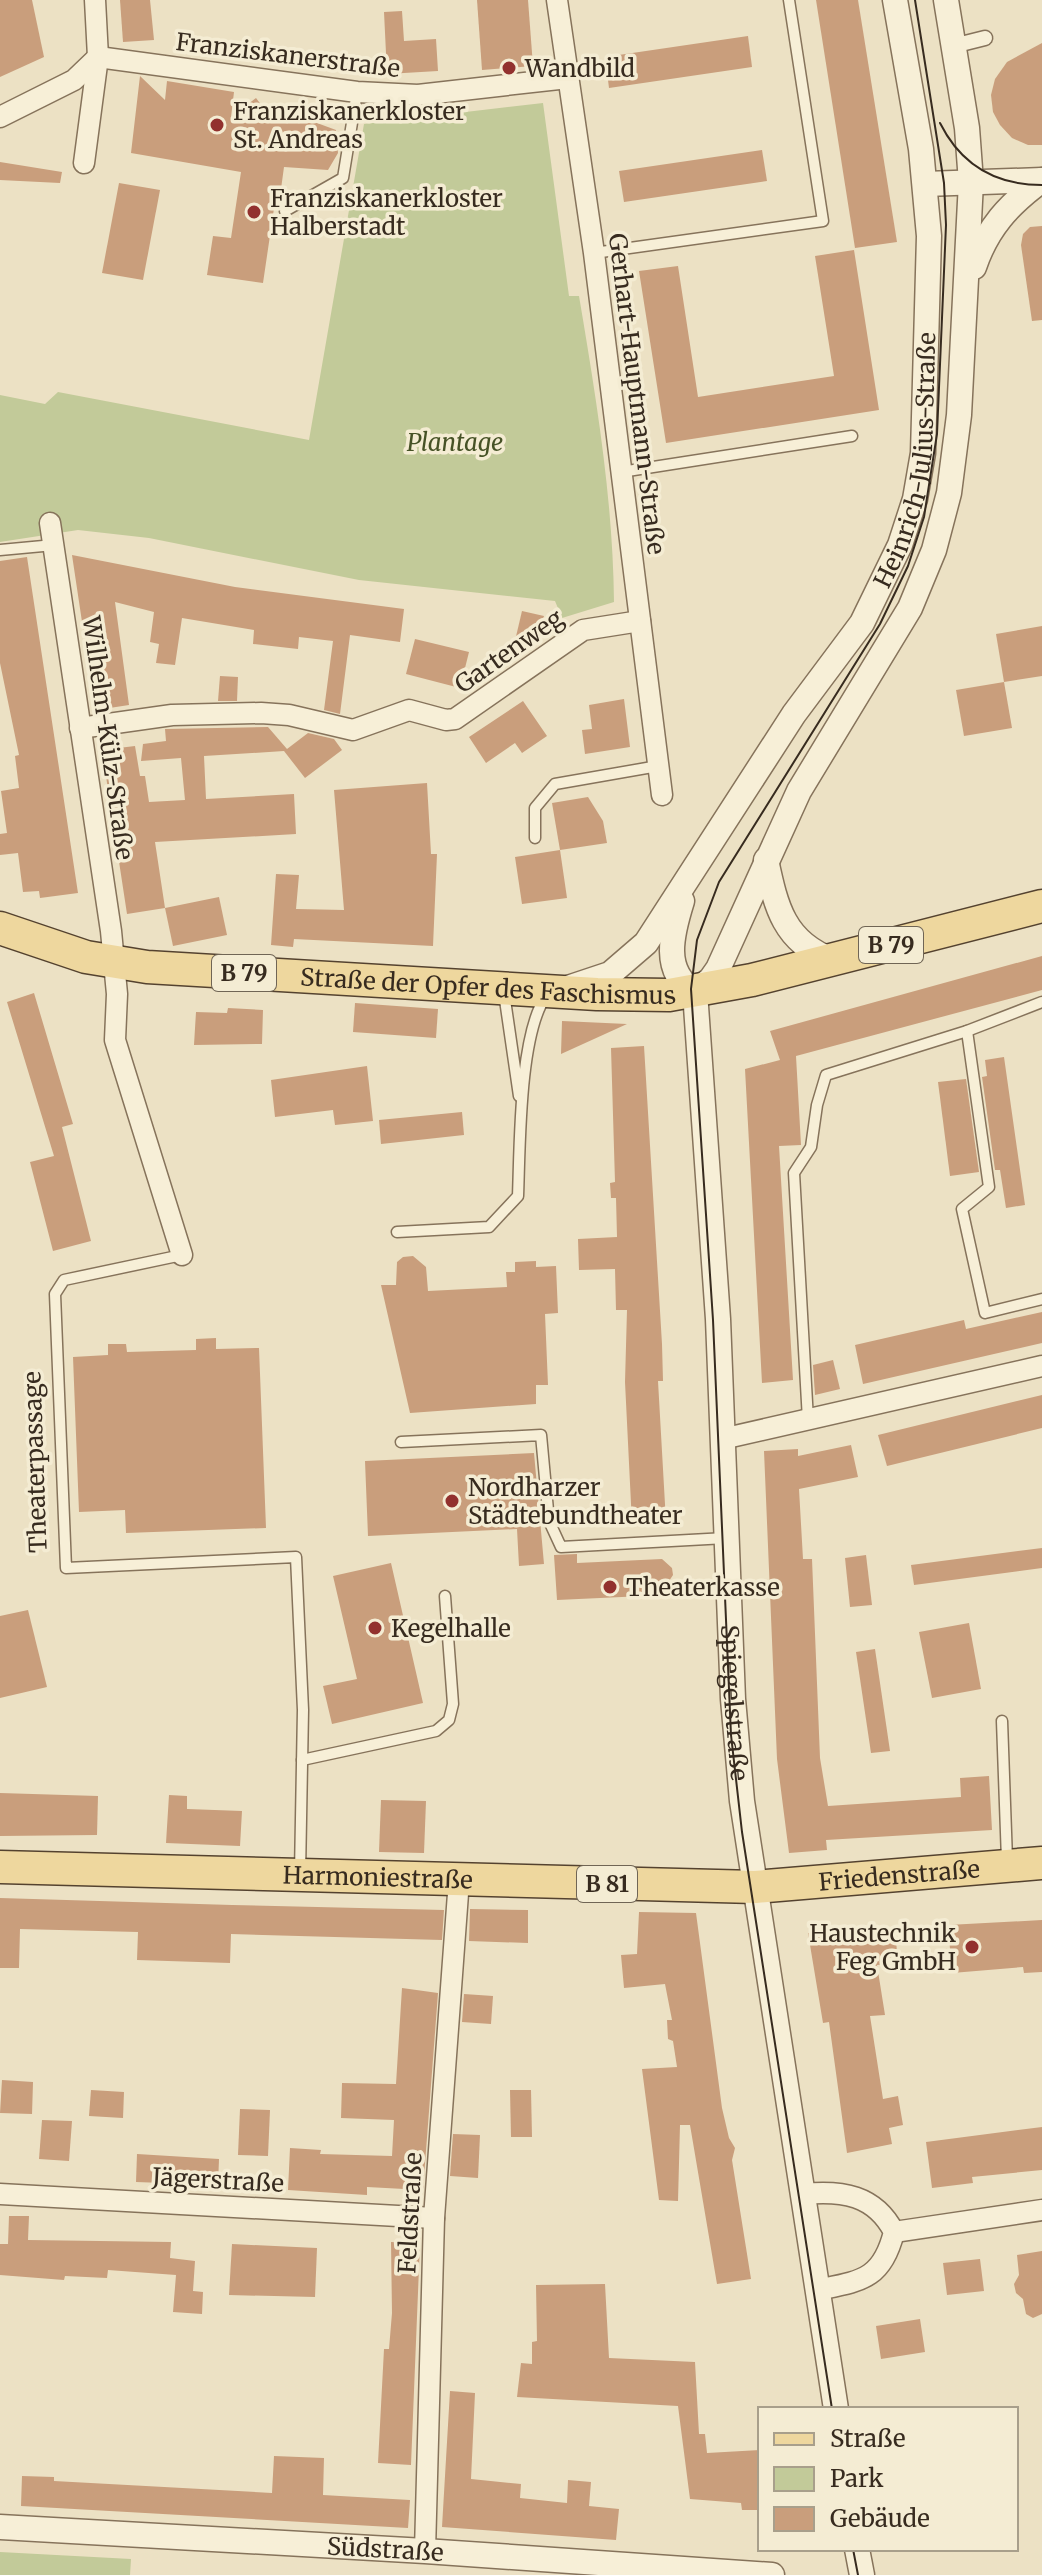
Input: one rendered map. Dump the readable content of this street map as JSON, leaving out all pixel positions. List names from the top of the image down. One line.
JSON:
{"streets":{"main road":["B 79","Straße der Opfer des Faschismus","Friedenstraße","Harmoniestraße","B 81"],"street":["Franziskanerstraße","Gerhart-Hauptmann-Straße","Heinrich-Julius-Straße","Gartenweg","Wilhelm-Külz-Straße","Theaterpassage","Spiegelstraße","Jägerstraße","Feldstraße","Südstraße"]},"crossings":[["Franziskanerstraße","Gerhart-Hauptmann-Straße"],["Gerhart-Hauptmann-Straße","Gartenweg"],["Heinrich-Julius-Straße","B 79"],["Heinrich-Julius-Straße","Straße der Opfer des Faschismus"],["Heinrich-Julius-Straße","Spiegelstraße"],["Gartenweg","Wilhelm-Külz-Straße"],["Wilhelm-Külz-Straße","Straße der Opfer des Faschismus"],["Wilhelm-Külz-Straße","Theaterpassage"],["B 79","Straße der Opfer des Faschismus"],["B 79","Spiegelstraße"],["Straße der Opfer des Faschismus","Theaterpassage"],["Straße der Opfer des Faschismus","Spiegelstraße"],["Theaterpassage","Harmoniestraße"],["Spiegelstraße","Friedenstraße"],["Spiegelstraße","Harmoniestraße"],["Friedenstraße","Harmoniestraße"],["Harmoniestraße","Feldstraße"],["Jägerstraße","Feldstraße"],["Feldstraße","Südstraße"]],"parks":["Plantage"],"places":["Wandbild","Franziskanerkloster St. Andreas","Franziskanerkloster Halberstadt","Nordharzer Städtebundtheater","Theaterkasse","Kegelhalle","Haustechnik Feg GmbH"],"legend":["Straße","Park","Gebäude"]}
